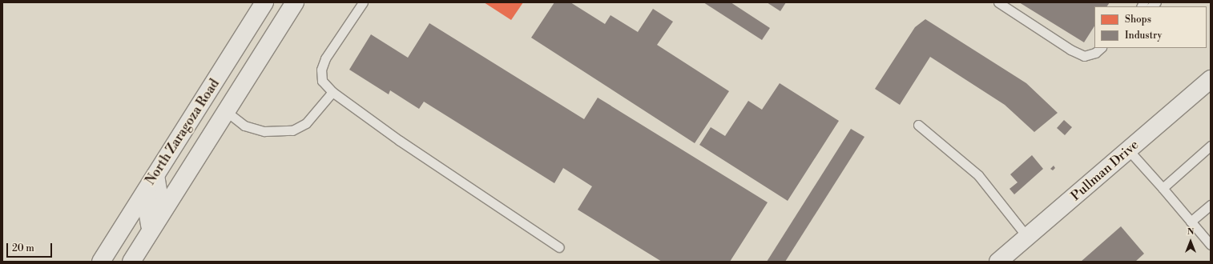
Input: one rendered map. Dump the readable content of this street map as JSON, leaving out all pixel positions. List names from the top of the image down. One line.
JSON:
{"streets":{"main road":["North Zaragoza Road","Pullman Drive"]},"legend":["Shops","Industry"],"scale_bar":"20 m","north":"top"}
